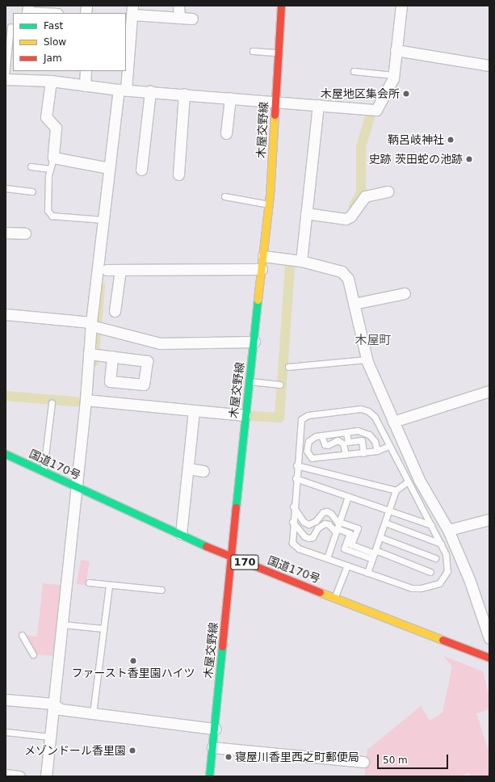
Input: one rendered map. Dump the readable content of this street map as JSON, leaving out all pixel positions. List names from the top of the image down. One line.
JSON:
{"streets":{"main road":["木屋交野線","国道170号","170"]},"crossings":[["木屋交野線","国道170号"]],"districts":["木屋町"],"places":["木屋地区集会所","鞆呂岐神社","史跡 茨田蛇の池跡","ファースト香里園ハイツ","メゾンドール香里園","寝屋川香里西之町郵便局"],"legend":["Fast","Slow","Jam"],"scale_bar":"50 m"}
